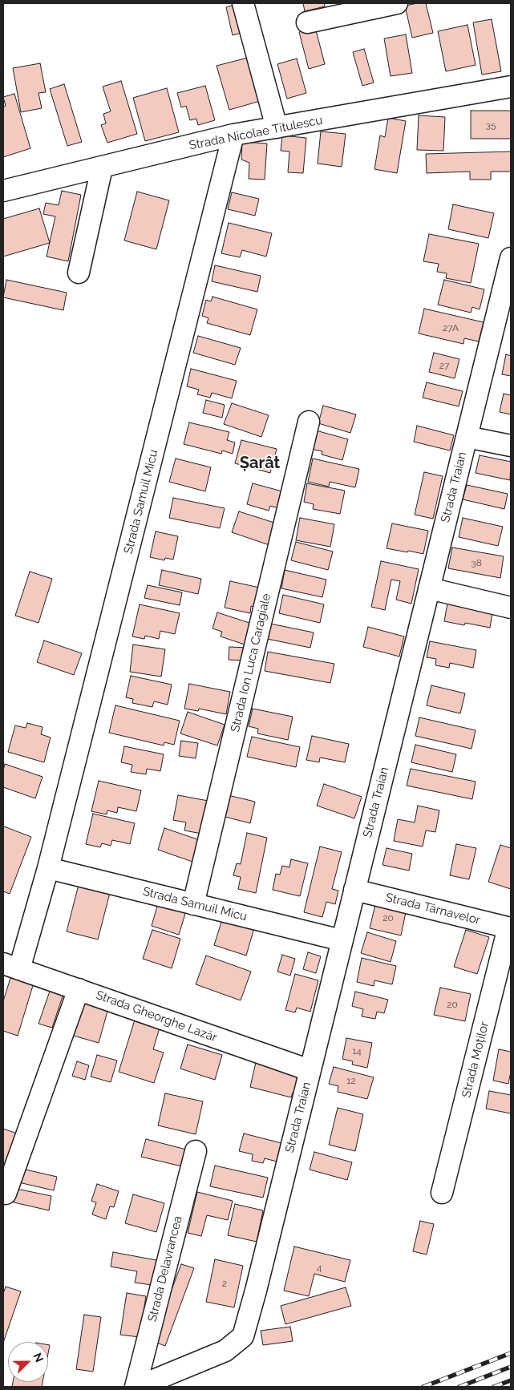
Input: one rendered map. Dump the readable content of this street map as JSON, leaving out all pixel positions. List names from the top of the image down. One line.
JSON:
{"streets":{"street":["Strada Nicolae Titulescu","Strada Traian","Strada Samuil Micu","Strada Ion Luca Caragiale","Strada Târnavelor","Strada Gheorghe Lazăr","Strada Moților","Strada Delavrancea"]},"crossings":[["Strada Nicolae Titulescu","Strada Samuil Micu"],["Strada Traian","Strada Samuil Micu"],["Strada Traian","Strada Târnavelor"],["Strada Traian","Strada Gheorghe Lazăr"],["Strada Traian","Strada Delavrancea"],["Strada Samuil Micu","Strada Ion Luca Caragiale"],["Strada Samuil Micu","Strada Gheorghe Lazăr"],["Strada Târnavelor","Strada Moților"]],"districts":["Șarât"],"house_numbers":["35","27A","27","38","20","20","14","12","4","2"],"north":"top right"}
